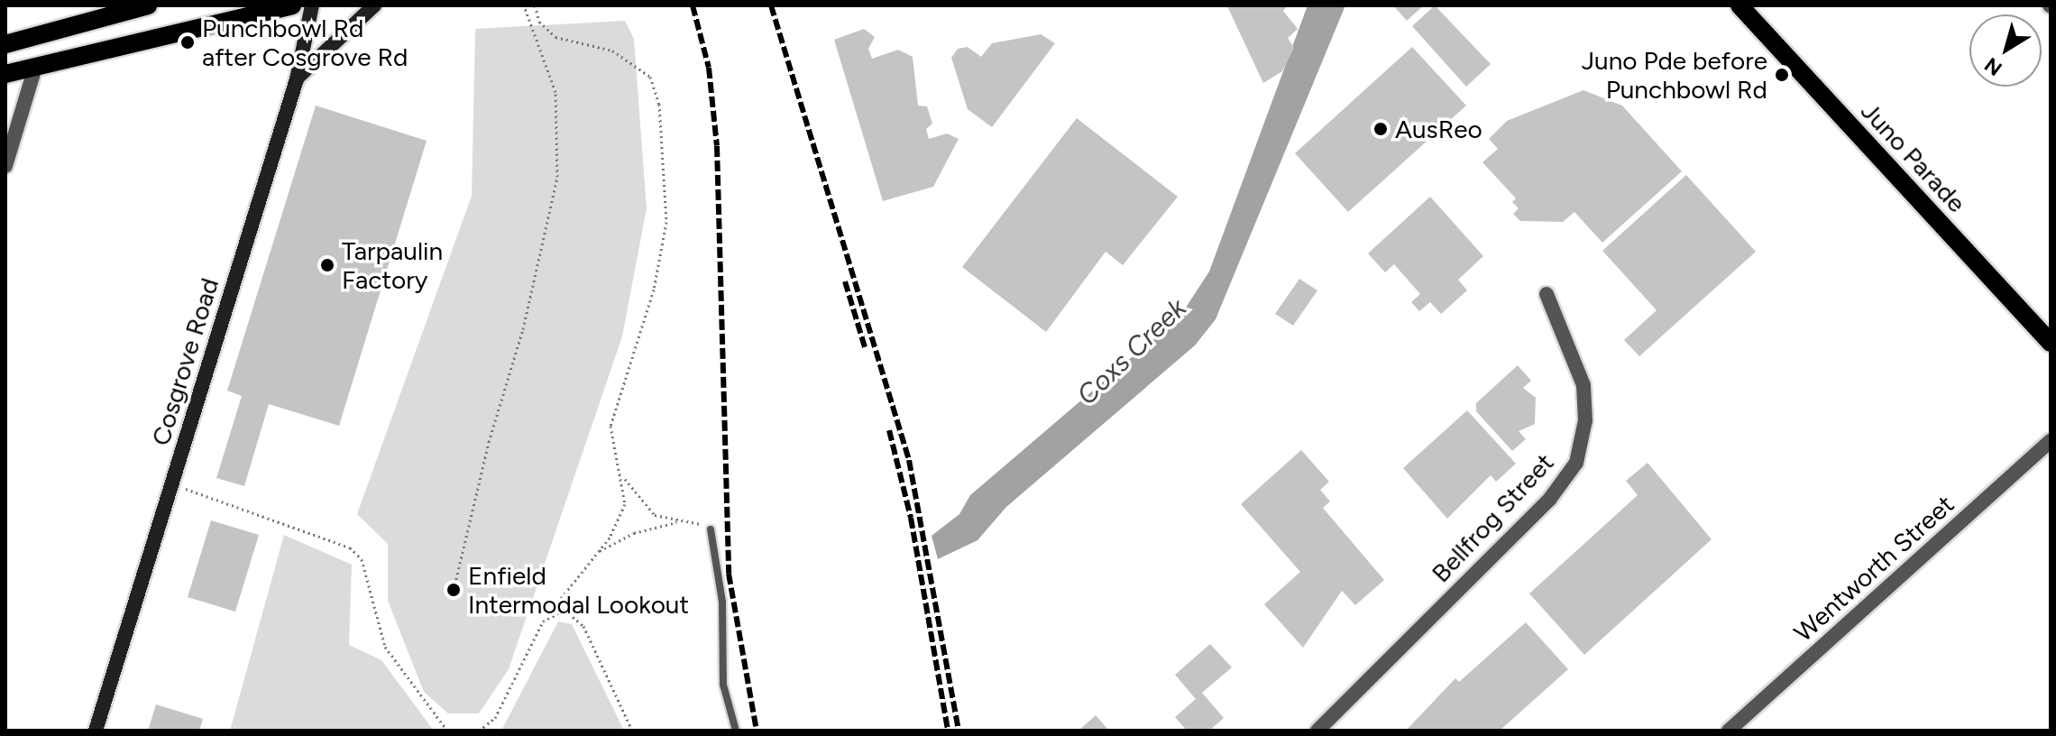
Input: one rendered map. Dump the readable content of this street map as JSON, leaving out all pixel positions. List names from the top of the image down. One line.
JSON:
{"streets":{"main road":["Juno Parade","Cosgrove Road"],"street":["Bellfrog Street","Wentworth Street"]},"water":["Coxs Creek"],"places":["Punchbowl Rd after Cosgrove Rd","Juno Pde before Punchbowl Rd","AusReo","Tarpaulin Factory","Enfield Intermodal Lookout"],"north":"bottom left"}
